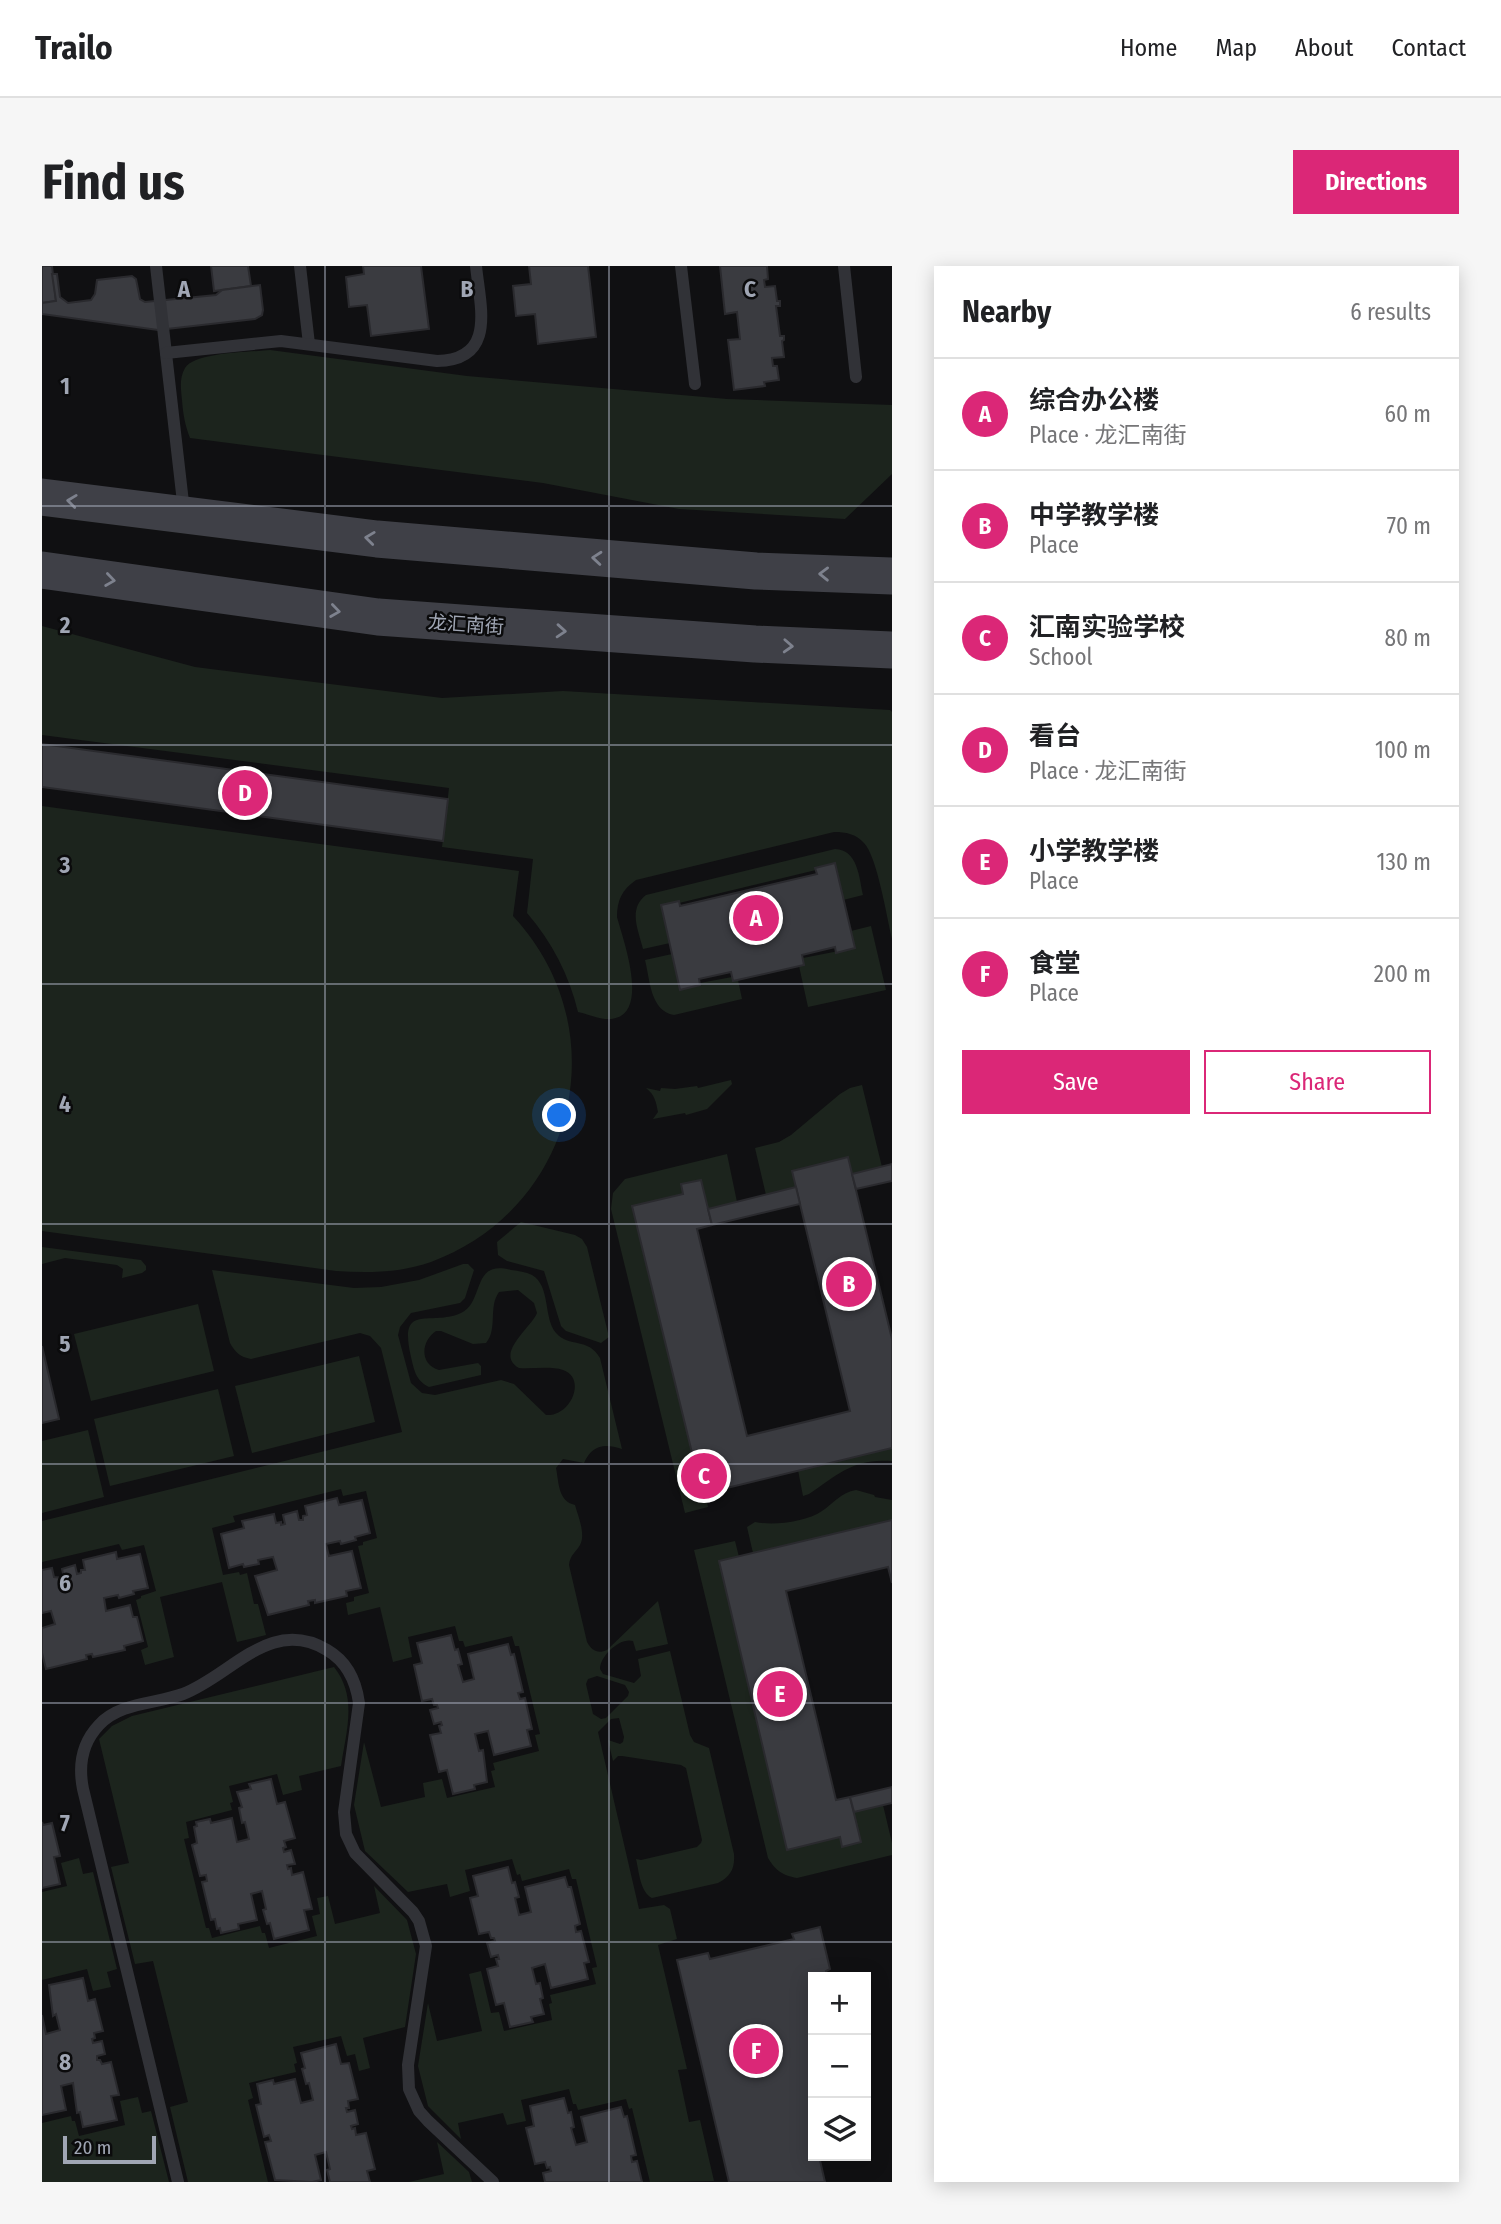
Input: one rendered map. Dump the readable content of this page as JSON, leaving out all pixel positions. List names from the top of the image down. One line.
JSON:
{"streets":{"main road":["龙汇南街"]},"scale_bar":"20 m","page":{"header":"Trailo","nav":["Home","Map","About","Contact"],"buttons":["Directions",["Save","Share"]],"title":"Find us","heading":["Nearby","6 results"],"list":[{"mark":"A","name":"综合办公楼","note":"Place · 龙汇南街","value":"60 m"},{"mark":"B","name":"中学教学楼","note":"Place","value":"70 m"},{"mark":"C","name":"汇南实验学校","note":"School","value":"80 m"},{"mark":"D","name":"看台","note":"Place · 龙汇南街","value":"100 m"},{"mark":"E","name":"小学教学楼","note":"Place","value":"130 m"},{"mark":"F","name":"食堂","note":"Place","value":"200 m"}],"pins":["D","A","B","C","E","F"],"map_buttons":["+","−"],"scale":"20 m"},"grid":{"columns":["A","B","C"],"rows":["1","2","3","4","5","6","7","8"]}}
